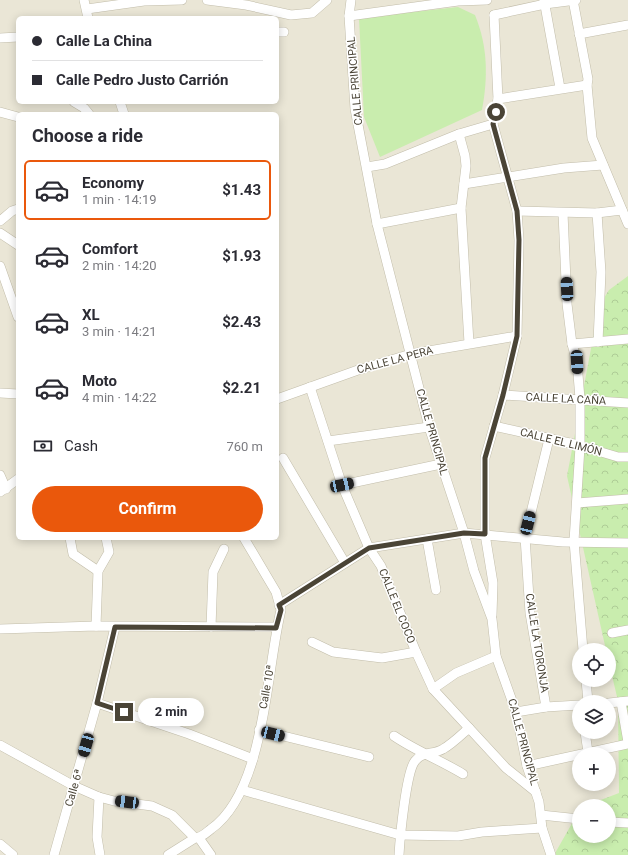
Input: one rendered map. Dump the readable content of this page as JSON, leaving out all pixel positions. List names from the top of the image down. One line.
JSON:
{"streets":{"street":["CALLE PRINCIPAL","CALLE LA PERA","CALLE LA CAÑA","CALLE EL LIMÓN","CALLE EL COCO","CALLE LA TORONJA","Calle 10ª","Calle 6ª"]},"crossings":[["CALLE PRINCIPAL","CALLE LA PERA"],["CALLE PRINCIPAL","CALLE EL COCO"],["CALLE LA PERA","CALLE EL COCO"],["CALLE EL LIMÓN","CALLE LA TORONJA"]],"page":{"banner":["Calle La China","Calle Pedro Justo Carrión"],"heading":"Choose a ride","list":[{"name":"Economy","note":"1 min · 14:19","value":"$1.43"},{"name":"Comfort","note":"2 min · 14:20","value":"$1.93"},{"name":"XL","note":"3 min · 14:21","value":"$2.43"},{"name":"Moto","note":"4 min · 14:22","value":"$2.21"}],"pay":["Cash","760 m"],"buttons":"Confirm","map_buttons":["+","−"],"bubble":"2 min"}}
